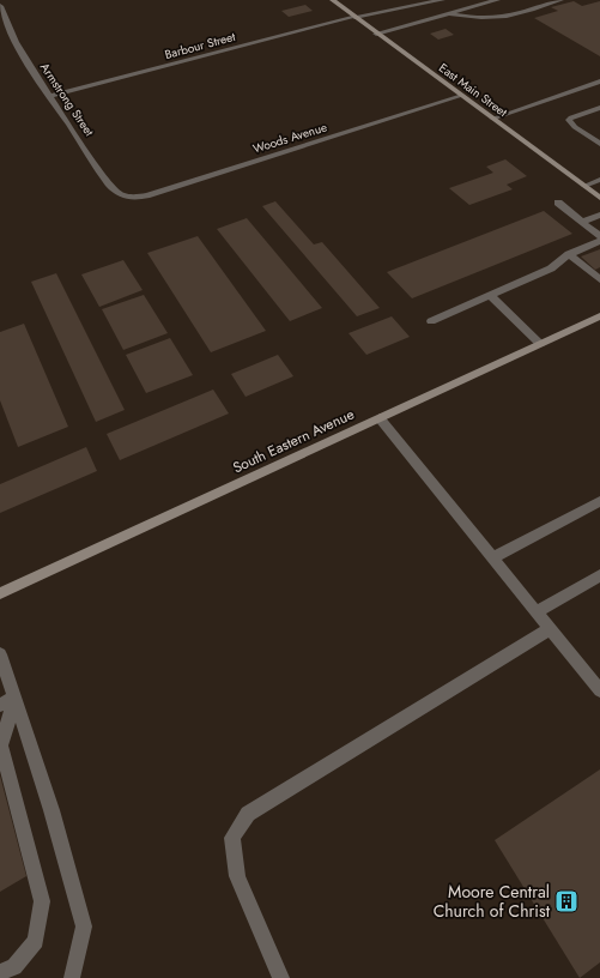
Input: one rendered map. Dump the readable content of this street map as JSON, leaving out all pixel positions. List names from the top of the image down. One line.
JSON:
{"streets":{"main road":["East Main Street","South Eastern Avenue"],"street":["Barbour Street","Armstrong Street","Woods Avenue"]},"crossings":[["Barbour Street","East Main Street"],["Barbour Street","Armstrong Street"],["East Main Street","Woods Avenue"],["Armstrong Street","Woods Avenue"]],"places":{"building":["Moore Central Church of Christ"]}}
